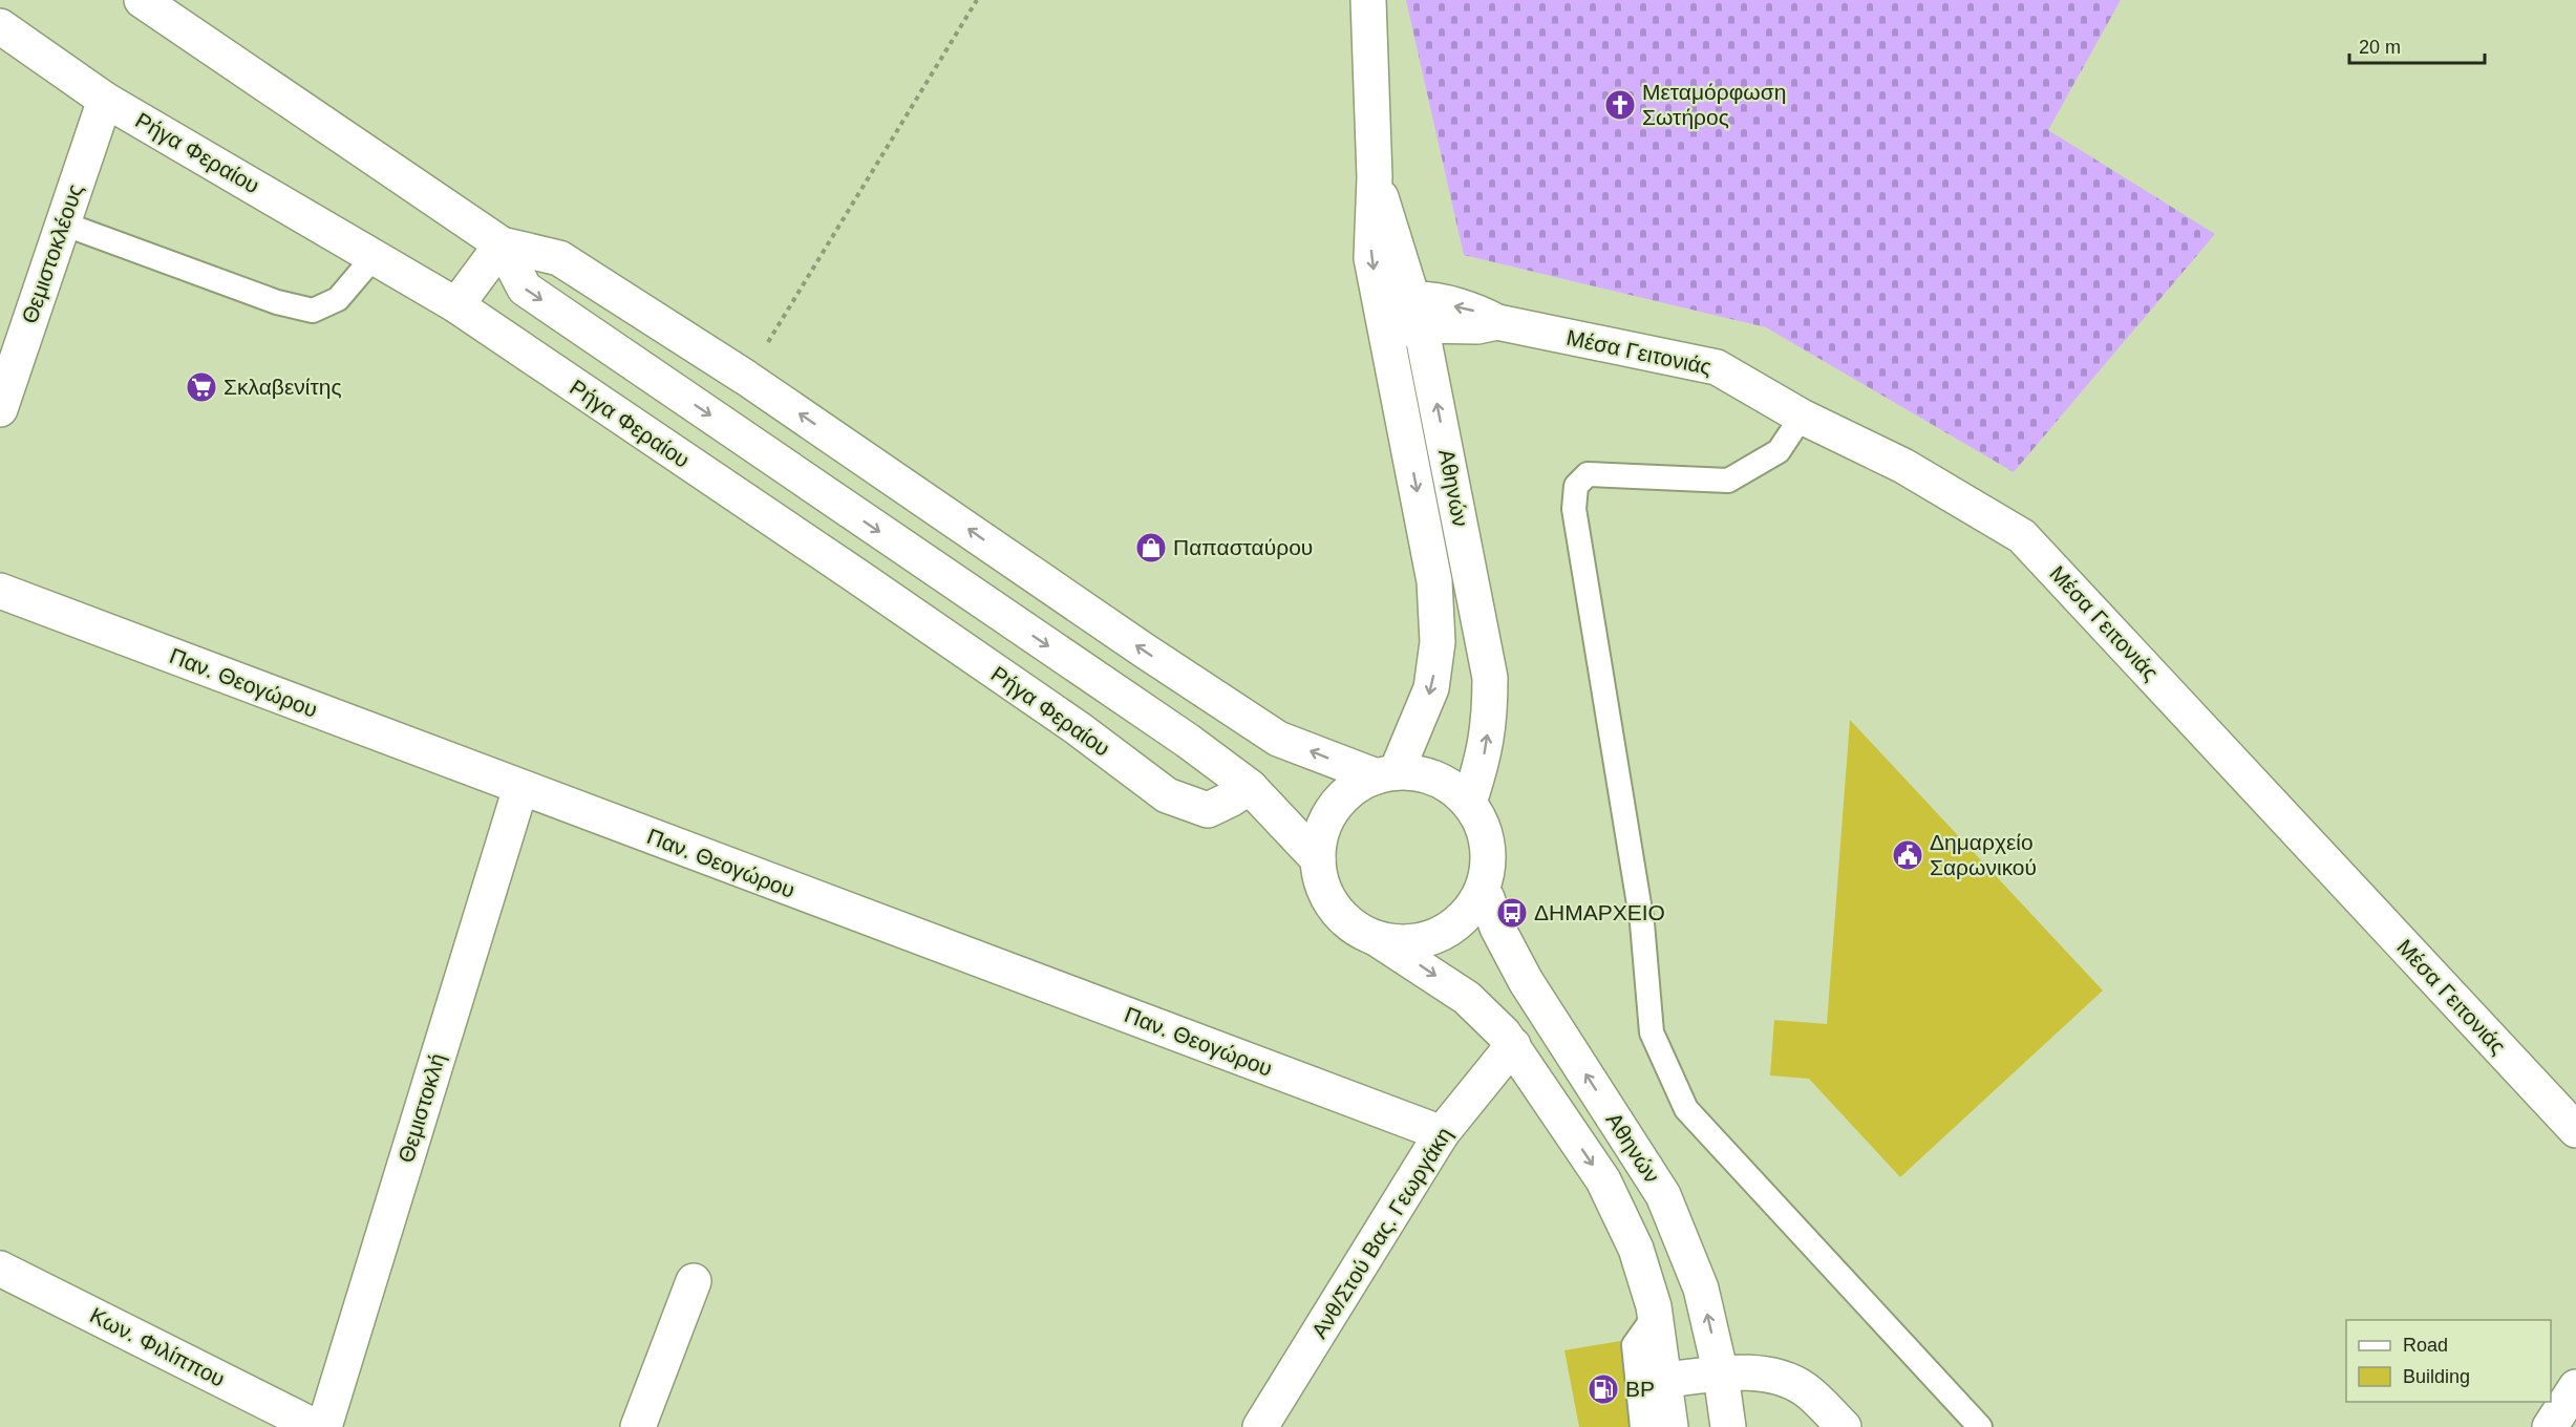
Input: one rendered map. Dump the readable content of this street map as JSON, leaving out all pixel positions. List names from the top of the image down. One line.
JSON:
{"streets":{"street":["Ρήγα Φεραίου","Θεμιστοκλέους","Μέσα Γειτονιάς","Αθηνών","Παν. Θεογώρου","Θεμιστοκλή","Ανθ/Στού Βας. Γεωργάκη","Κων. Φιλίππου"]},"crossings":[["Ρήγα Φεραίου","Θεμιστοκλέους"],["Μέσα Γειτονιάς","Αθηνών"],["Αθηνών","Ανθ/Στού Βας. Γεωργάκη"],["Παν. Θεογώρου","Θεμιστοκλή"],["Παν. Θεογώρου","Ανθ/Στού Βας. Γεωργάκη"]],"places":{"church":["Μεταμόρφωση Σωτήρος"],"supermarket":["Σκλαβενίτης"],"shop":["Παπασταύρου"],"public building":["Δημαρχείο Σαρωνικού"],"bus stop":["ΔΗΜΑΡΧΕΙΟ"],"fuel station":["BP"]},"legend":["Road","Building"],"scale_bar":"20 m"}
